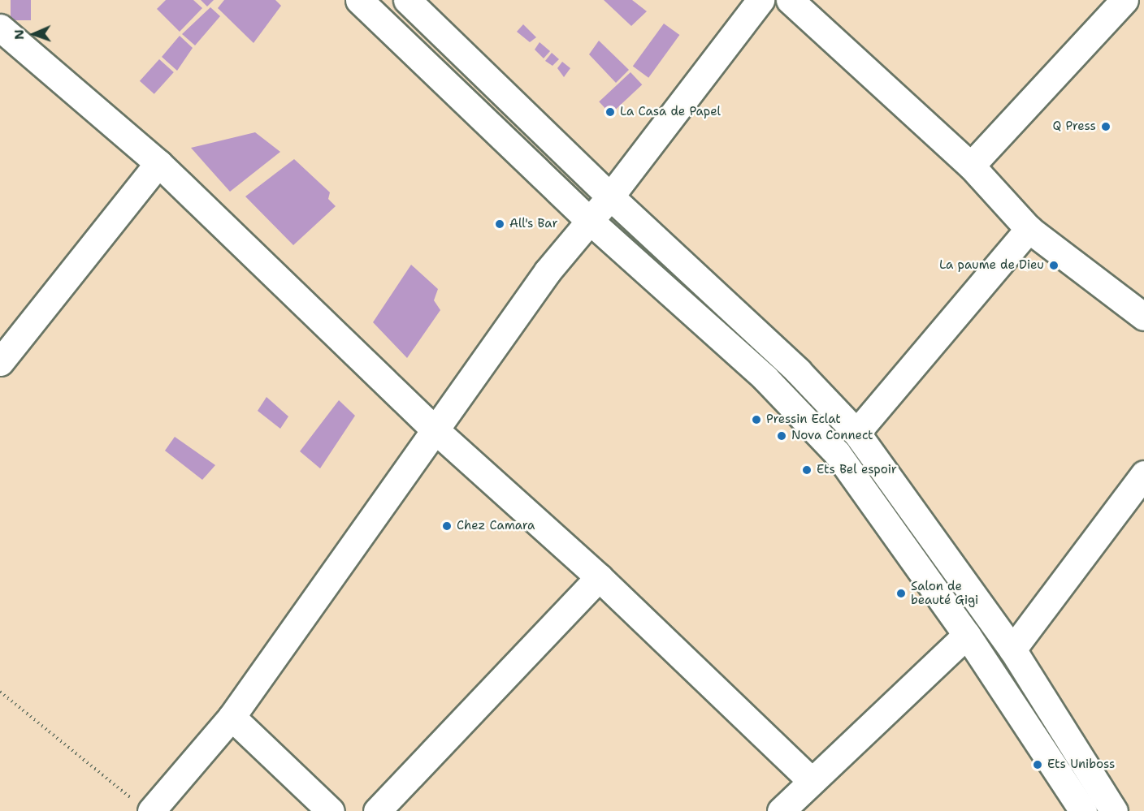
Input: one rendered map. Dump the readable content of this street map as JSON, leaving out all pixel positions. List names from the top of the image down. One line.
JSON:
{"places":["La Casa de Papel","Q Press","All's Bar","La paume de Dieu","Pressin Eclat","Nova Connect","Ets Bel espoir","Chez Camara","Salon de beauté Gigi","Ets Uniboss"],"north":"left"}
